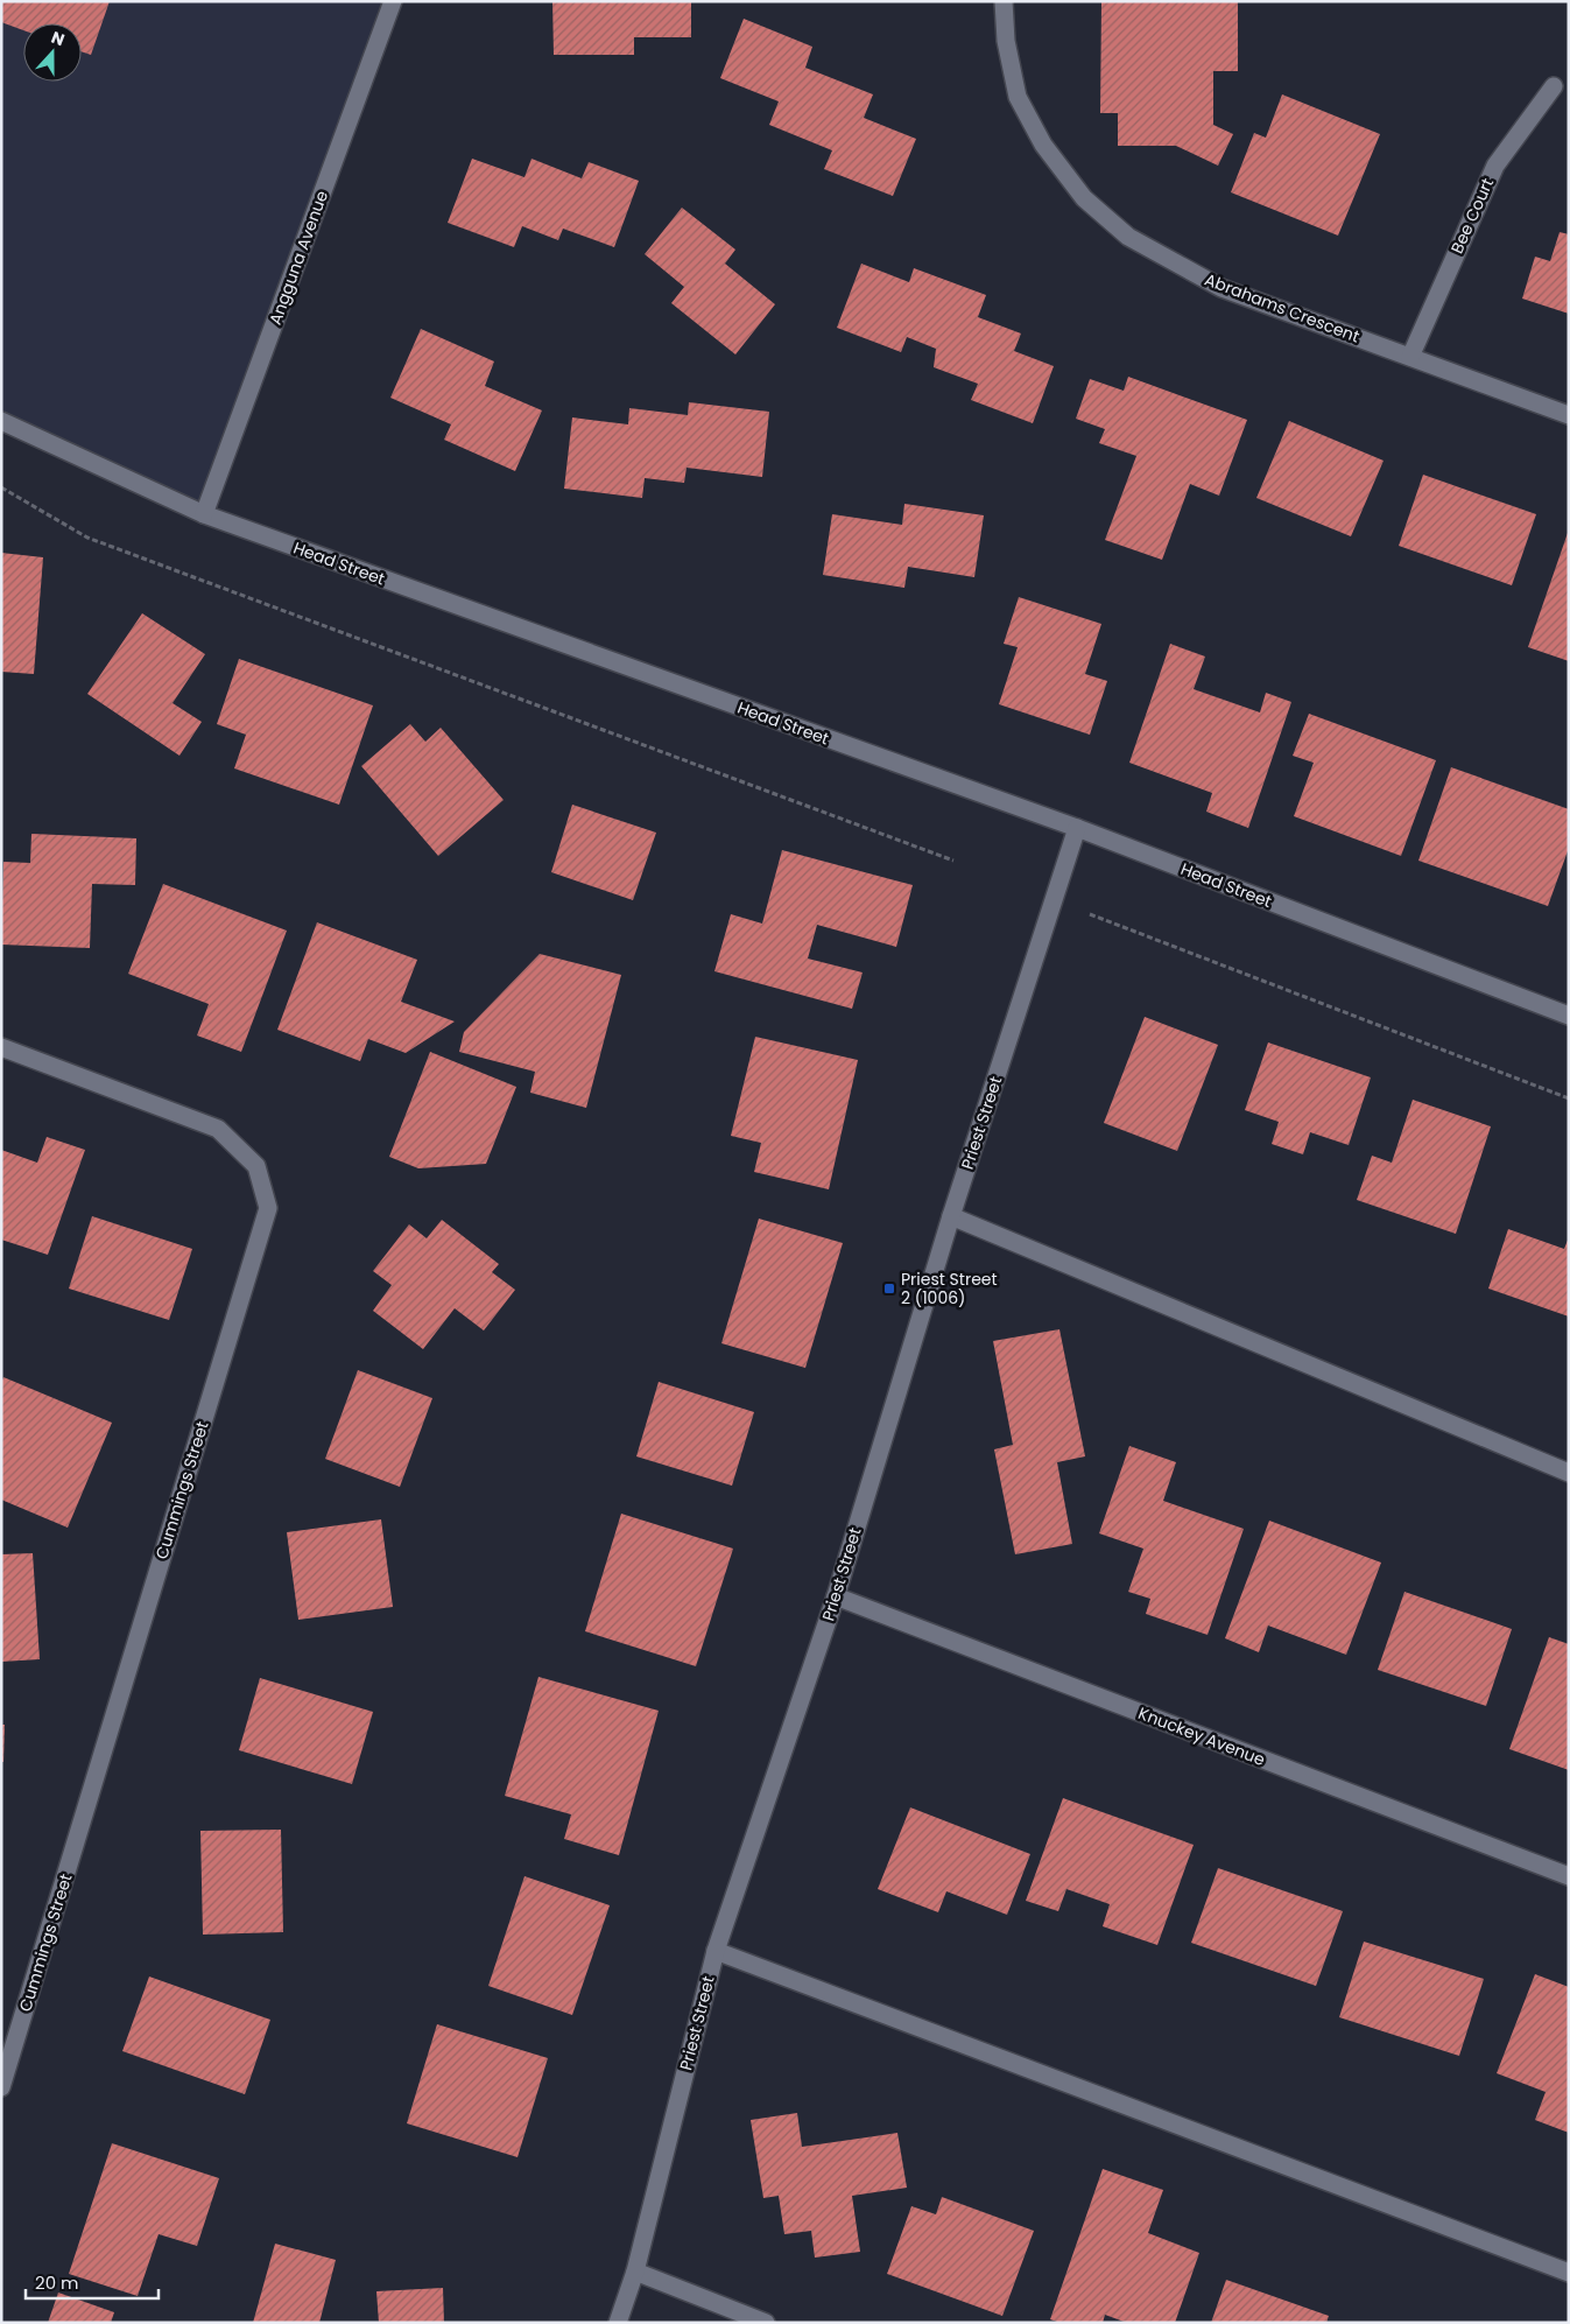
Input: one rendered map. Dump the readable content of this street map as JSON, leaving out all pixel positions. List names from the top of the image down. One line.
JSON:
{"streets":{"street":["Bee Court","Angguna Avenue","Abrahams Crescent","Head Street","Priest Street","Cummings Street","Knuckey Avenue"]},"crossings":[["Bee Court","Abrahams Crescent"],["Angguna Avenue","Head Street"],["Head Street","Priest Street"],["Priest Street","Knuckey Avenue"]],"places":{"transit":["Priest Street 2 (1006)"]},"scale_bar":"20 m","north":"top"}
